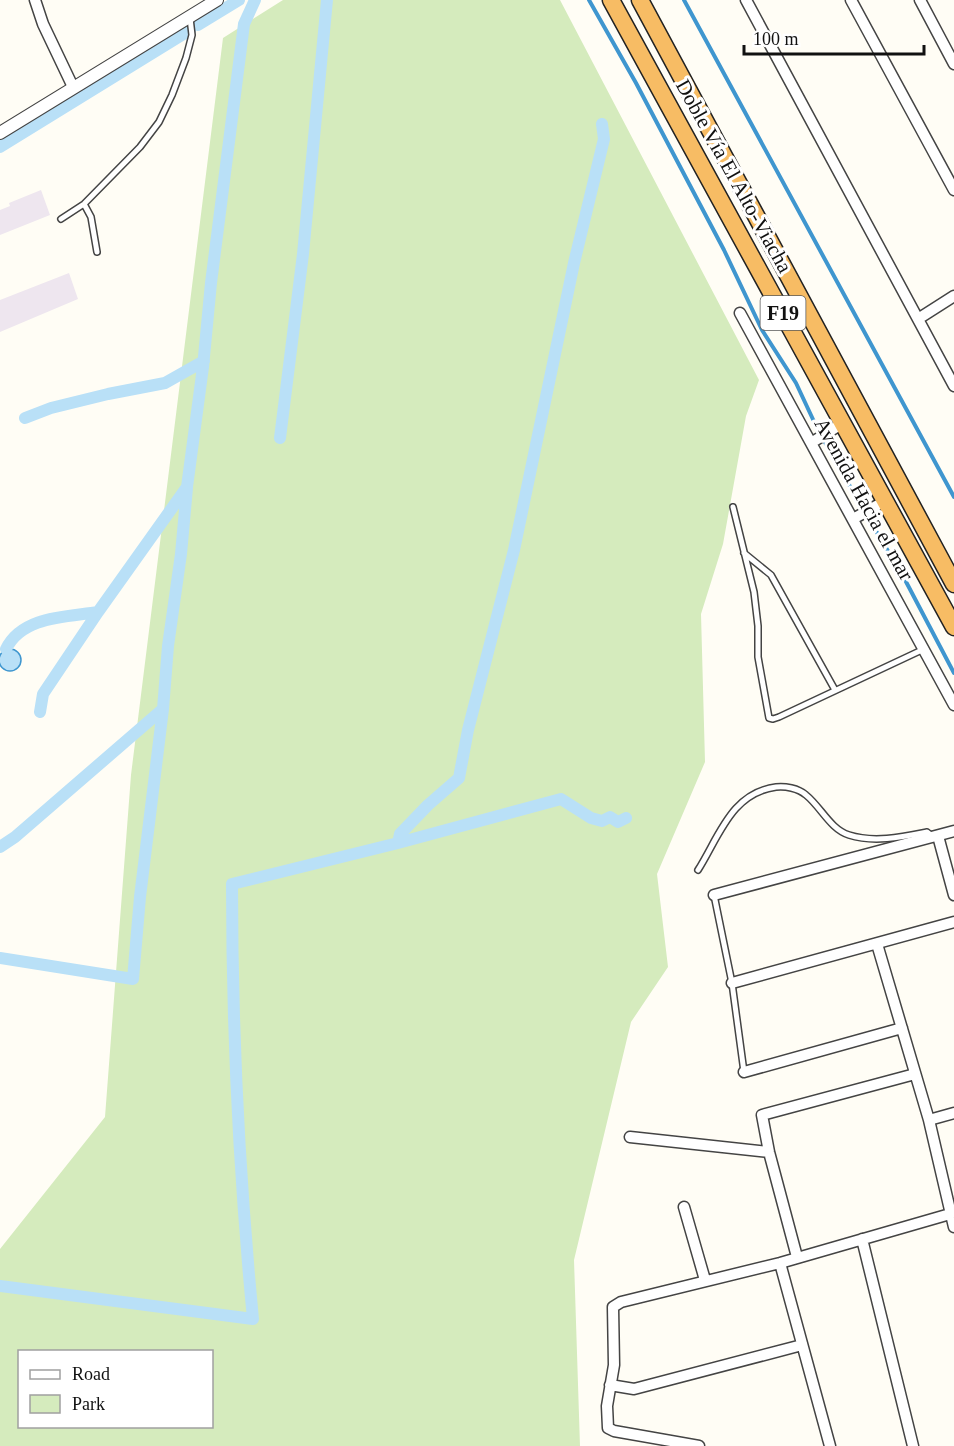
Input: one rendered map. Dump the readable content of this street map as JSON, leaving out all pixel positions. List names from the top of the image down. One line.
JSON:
{"streets":{"highway":["Doble Vía El Alto-Viacha","F19"],"street":["Avenida Hacia el mar"]},"legend":["Road","Park"],"scale_bar":"100 m"}
